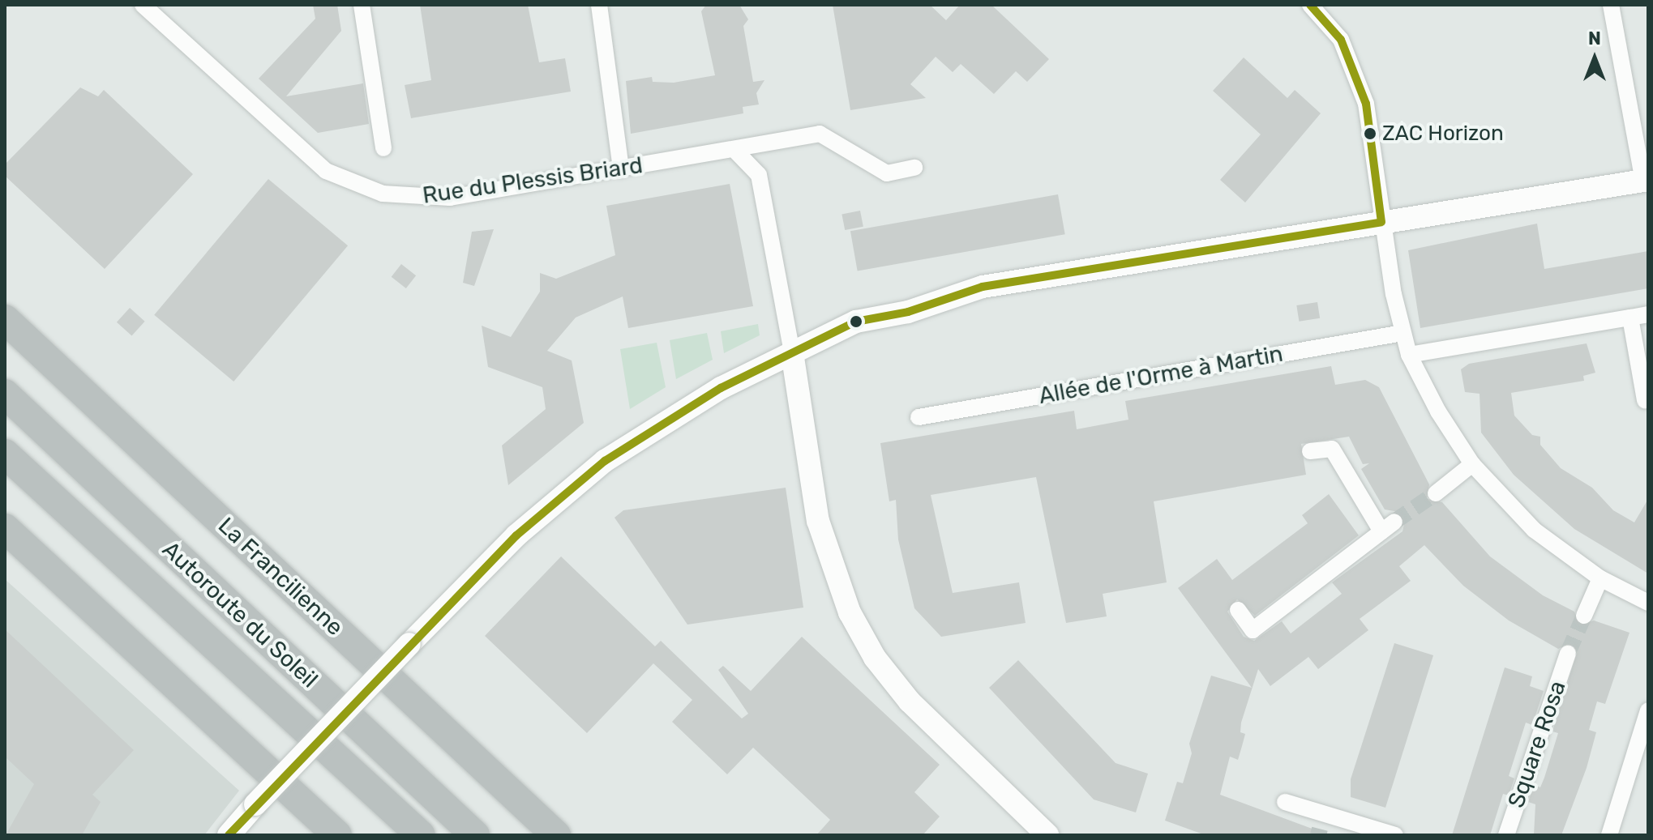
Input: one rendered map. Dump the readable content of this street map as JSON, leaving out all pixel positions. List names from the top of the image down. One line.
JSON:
{"streets":{"highway":["La Francilienne","Autoroute du Soleil"],"street":["Rue du Plessis Briard","Allée de l'Orme à Martin","Square Rosa"]},"places":["ZAC Horizon"],"north":"top"}
